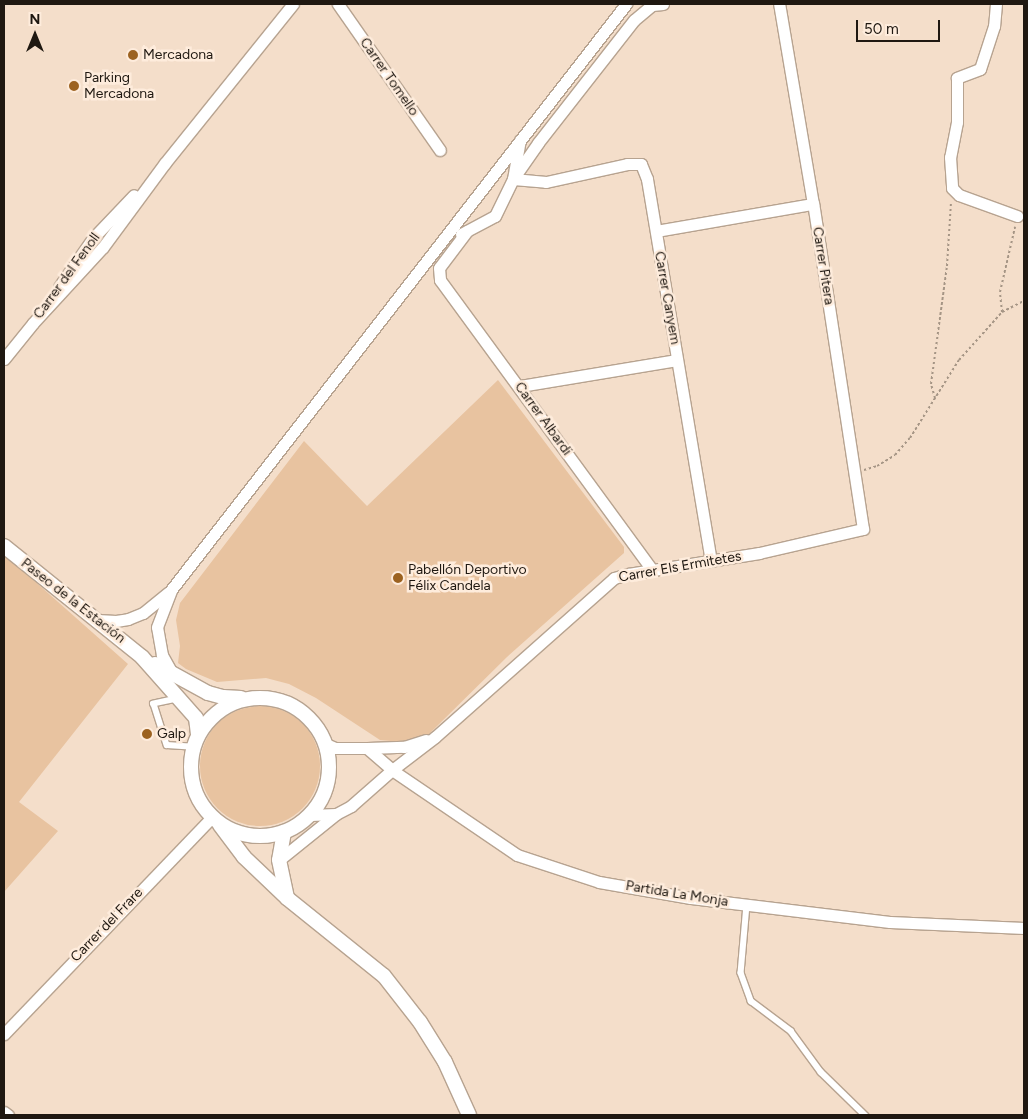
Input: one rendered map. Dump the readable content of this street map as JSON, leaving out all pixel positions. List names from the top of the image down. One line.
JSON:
{"streets":{"street":["Carrer Tomello","Carrer Pitera","Carrer del Fenoll","Carrer Canyem","Carrer Albardi","Carrer Els Ermitetes","Paseo de la Estación","Partida La Monja","Carrer del Frare"]},"crossings":[["Carrer Pitera","Carrer Els Ermitetes"],["Carrer Canyem","Carrer Els Ermitetes"],["Carrer Albardi","Carrer Els Ermitetes"],["Carrer Els Ermitetes","Paseo de la Estación"],["Carrer Els Ermitetes","Partida La Monja"],["Carrer Els Ermitetes","Carrer del Frare"],["Paseo de la Estación","Carrer del Frare"]],"places":["Mercadona","Parking Mercadona","Pabellón Deportivo Félix Candela","Galp"],"scale_bar":"50 m","north":"top"}
